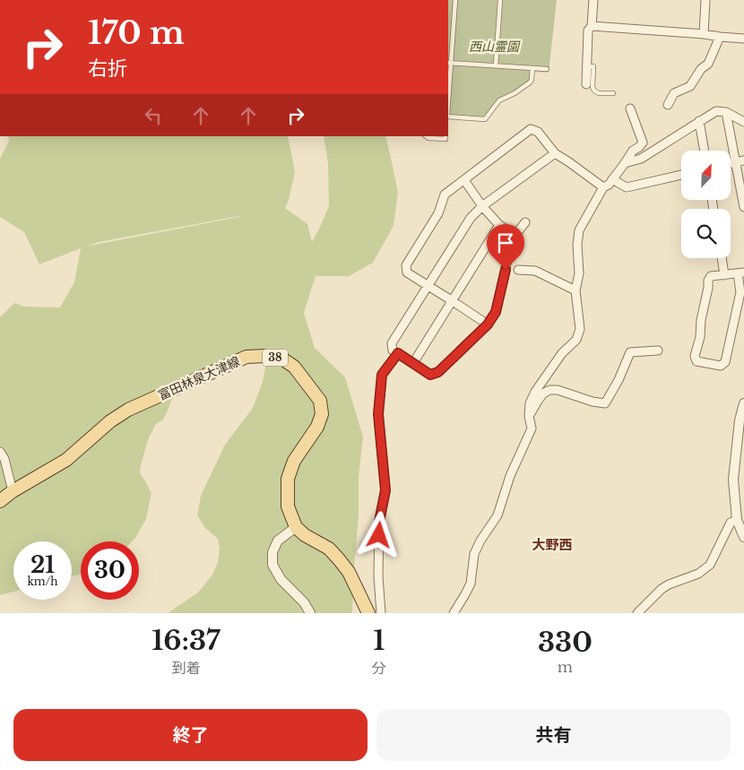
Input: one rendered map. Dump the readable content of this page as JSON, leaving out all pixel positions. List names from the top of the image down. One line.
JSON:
{"streets":{"main road":["38","富田林泉大津線"]},"districts":["大野西"],"parks":["西山霊園"],"north":"top right","page":{"turn":["170 m","右折"],"speed":"21 km/h","limit":"30","eta":["16:37","到着","1","分","330","m"],"buttons":["終了","共有"]}}
